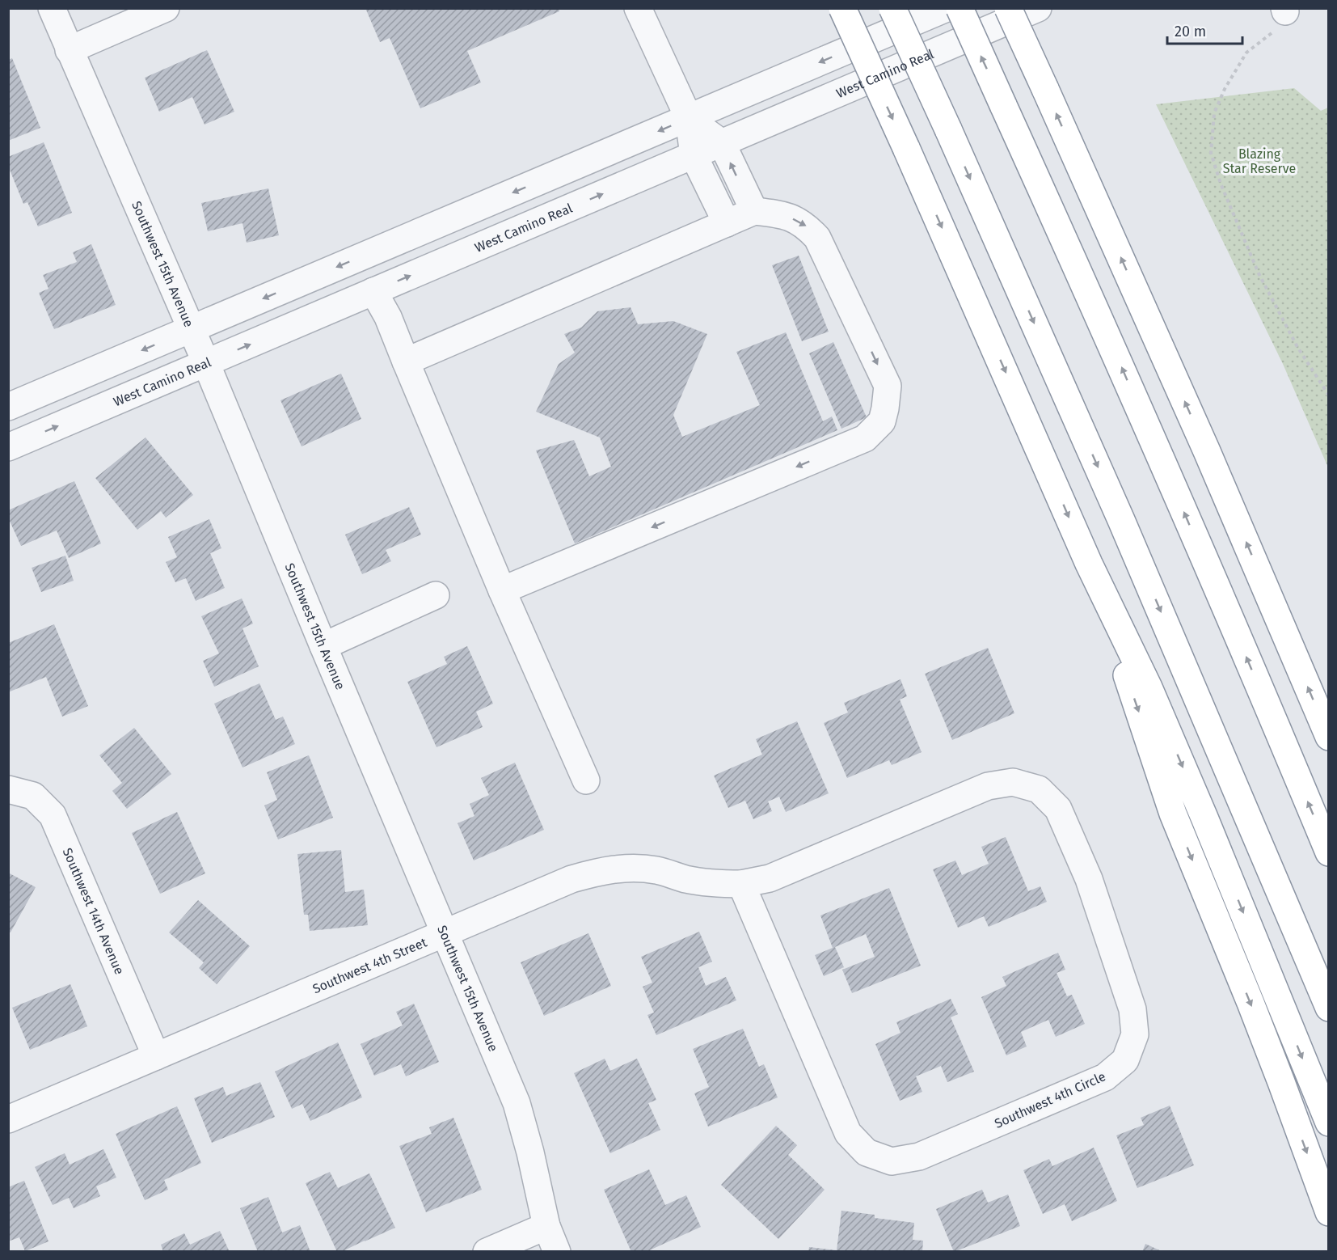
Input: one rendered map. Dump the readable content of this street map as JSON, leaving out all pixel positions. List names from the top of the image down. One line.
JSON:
{"streets":{"street":["West Camino Real","Southwest 15th Avenue","Southwest 14th Avenue","Southwest 4th Street","Southwest 4th Circle"]},"crossings":[["West Camino Real","Southwest 15th Avenue"],["Southwest 15th Avenue","Southwest 4th Street"],["Southwest 14th Avenue","Southwest 4th Street"],["Southwest 4th Street","Southwest 4th Circle"]],"parks":["Blazing Star Reserve"],"scale_bar":"20 m"}
